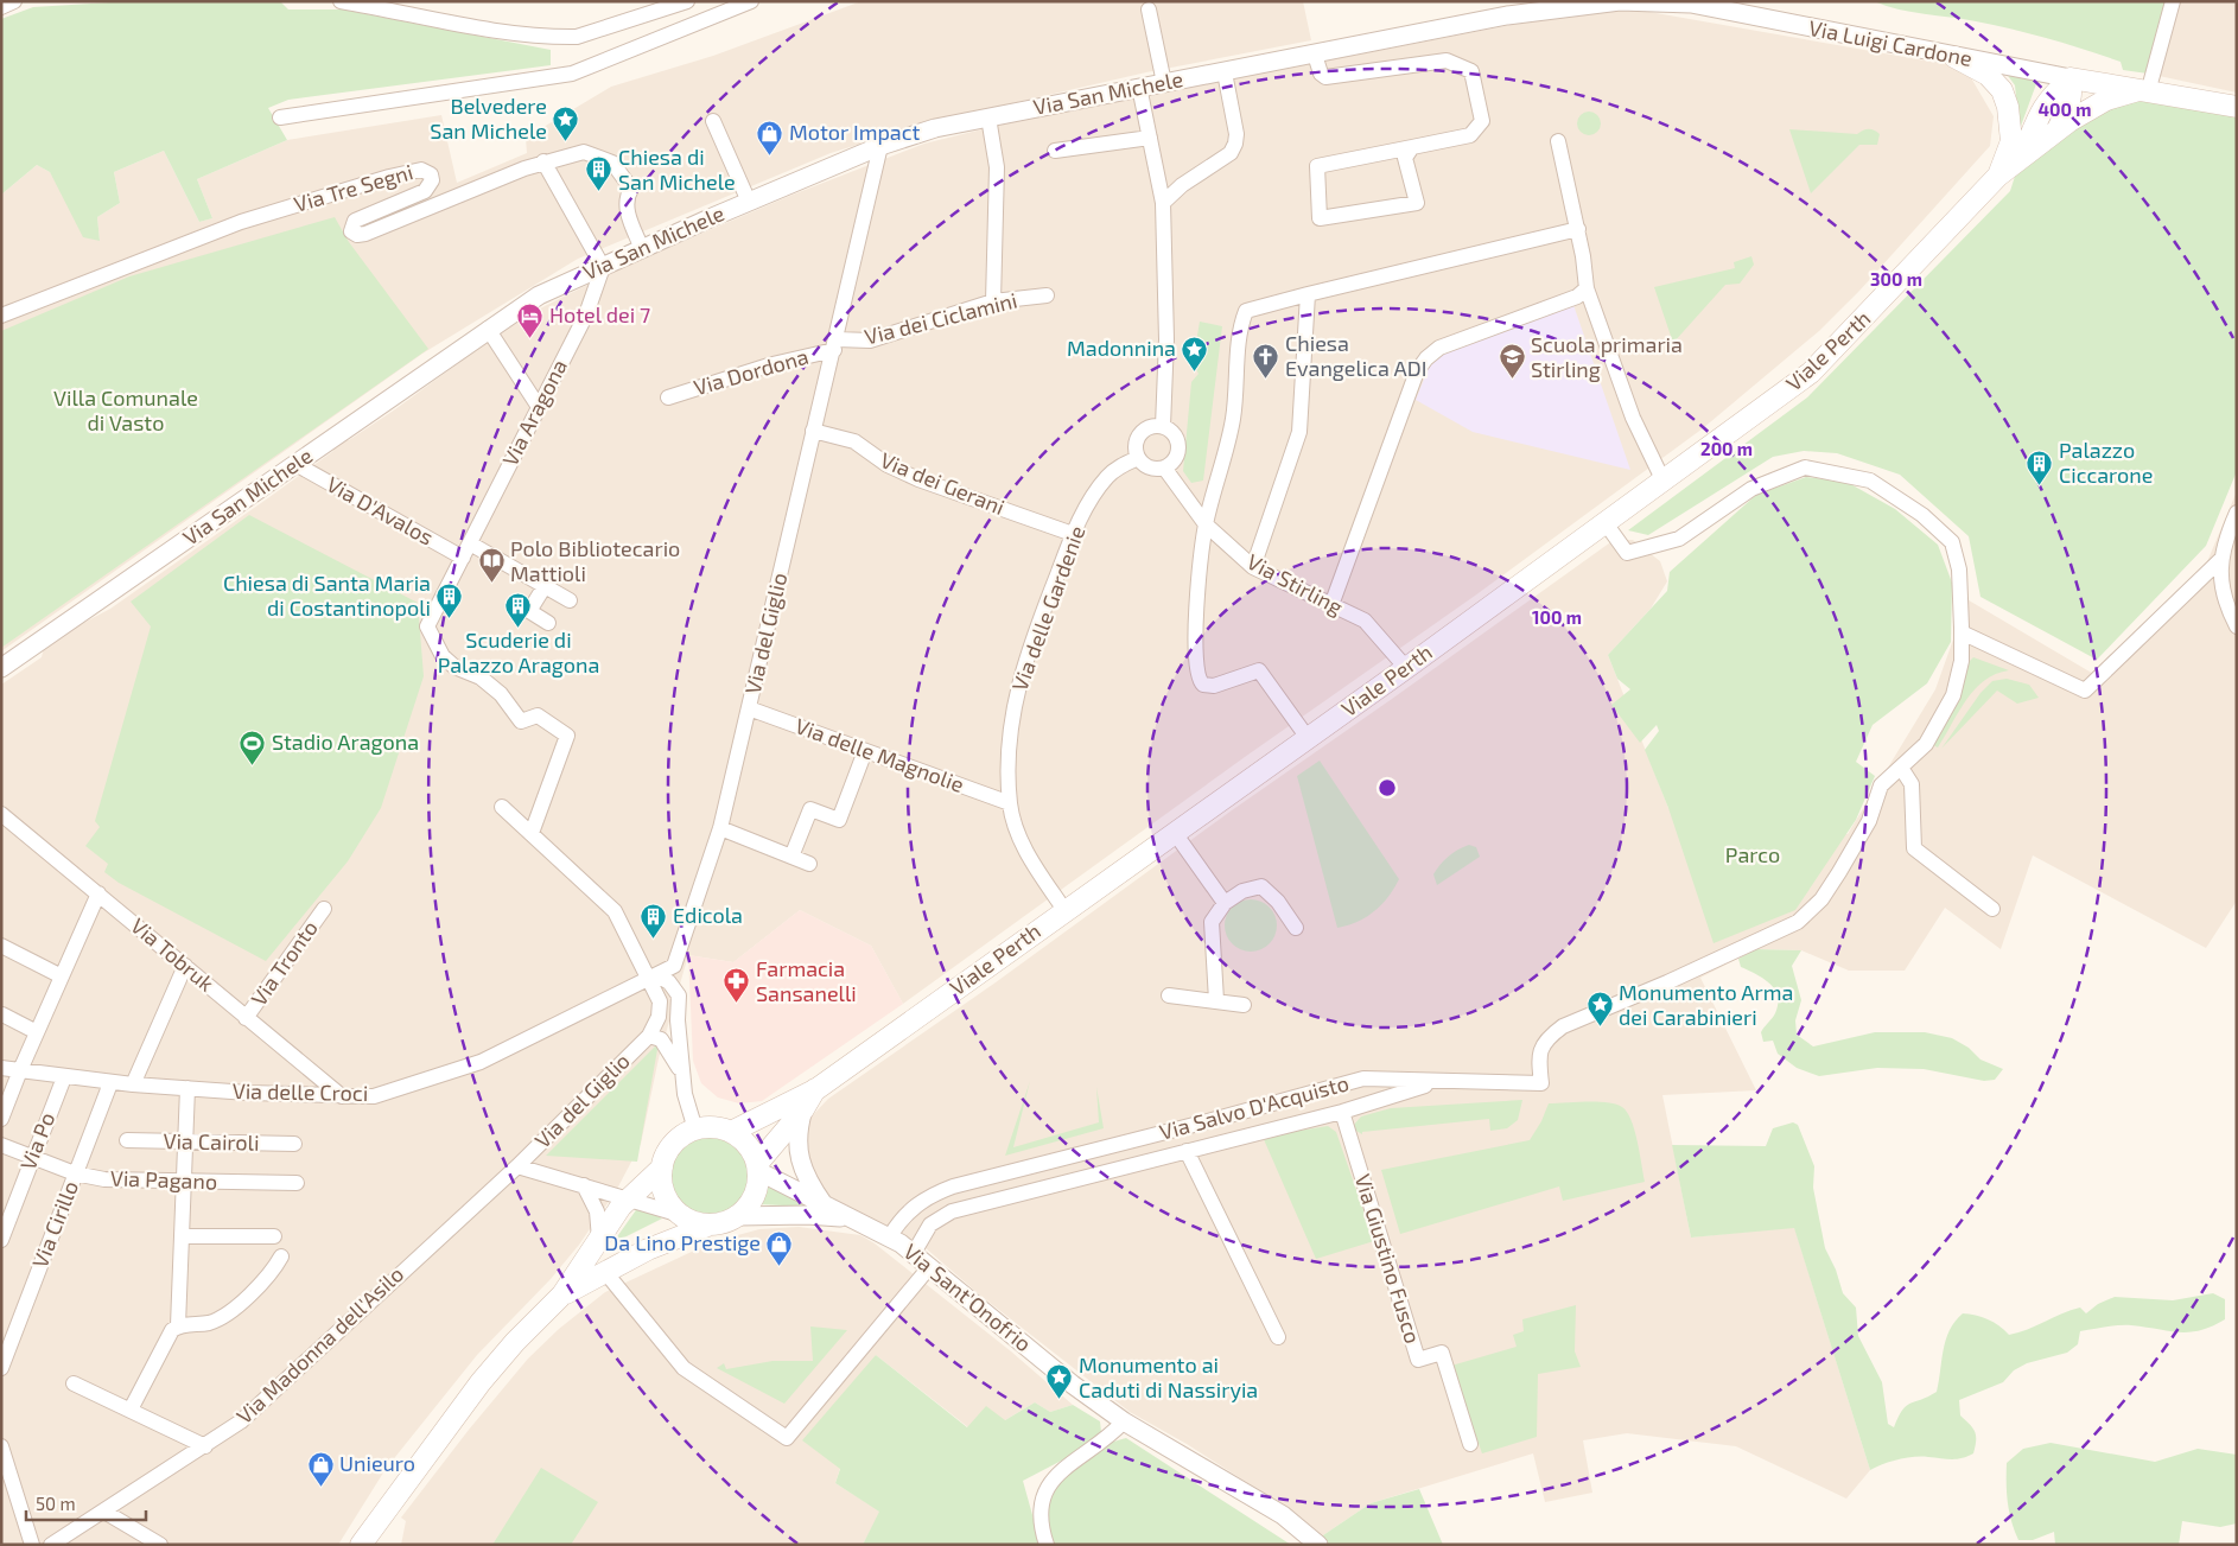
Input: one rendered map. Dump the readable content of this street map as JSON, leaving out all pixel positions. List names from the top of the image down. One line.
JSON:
{"streets":{"main road":["Via Luigi Cardone","Viale Perth"],"street":["Via San Michele","Via Tre Segni","Via dei Ciclamini","Via Dordona","Via Aragona","Via dei Gerani","Via D'Avalos","Via Stirling","Via delle Gardenie","Via del Giglio","Via delle Magnolie","Via Tobruk","Via Tronto","Via delle Croci","Via Salvo D'Acquisto","Via Po","Via Cairoli","Via Pagano","Via Cirillo","Via Giustino Fusco","Via Sant'Onofrio","Via Madonna dell'Asilo"]},"crossings":[["Via Luigi Cardone","Via San Michele"],["Via Luigi Cardone","Viale Perth"],["Via San Michele","Via Aragona"],["Via San Michele","Via D'Avalos"],["Via San Michele","Via del Giglio"],["Via dei Ciclamini","Via Dordona"],["Via dei Ciclamini","Via del Giglio"],["Viale Perth","Via Stirling"],["Viale Perth","Via delle Gardenie"],["Viale Perth","Via del Giglio"],["Viale Perth","Via Sant'Onofrio"],["Via Dordona","Via del Giglio"],["Via Aragona","Via D'Avalos"],["Via dei Gerani","Via delle Gardenie"],["Via dei Gerani","Via del Giglio"],["Via Stirling","Via delle Gardenie"],["Via delle Gardenie","Via delle Magnolie"],["Via del Giglio","Via delle Magnolie"],["Via del Giglio","Via delle Croci"],["Via del Giglio","Via Sant'Onofrio"],["Via del Giglio","Via Madonna dell'Asilo"],["Via Tobruk","Via Tronto"],["Via Tobruk","Via delle Croci"],["Via delle Croci","Via Po"],["Via delle Croci","Via Cirillo"],["Via Salvo D'Acquisto","Via Giustino Fusco"],["Via Salvo D'Acquisto","Via Sant'Onofrio"],["Via Po","Via Pagano"],["Via Pagano","Via Cirillo"]],"parks":["Villa Comunale di Vasto","Parco"],"places":{"place":["Belvedere San Michele","Madonnina","Monumento Arma dei Carabinieri","Monumento ai Caduti di Nassiryia"],"shop":["Motor Impact","Da Lino Prestige","Unieuro"],"building":["Chiesa di San Michele","Palazzo Ciccarone","Chiesa di Santa Maria di Costantinopoli","Scuderie di Palazzo Aragona","Edicola"],"hotel":["Hotel dei 7"],"church":["Chiesa Evangelica ADI"],"school or university":["Scuola primaria Stirling"],"library":["Polo Bibliotecario Mattioli"],"sports":["Stadio Aragona"],"pharmacy":["Farmacia Sansanelli"]},"scale_bar":"50 m","rings":["400 m","300 m","200 m","100 m"]}
